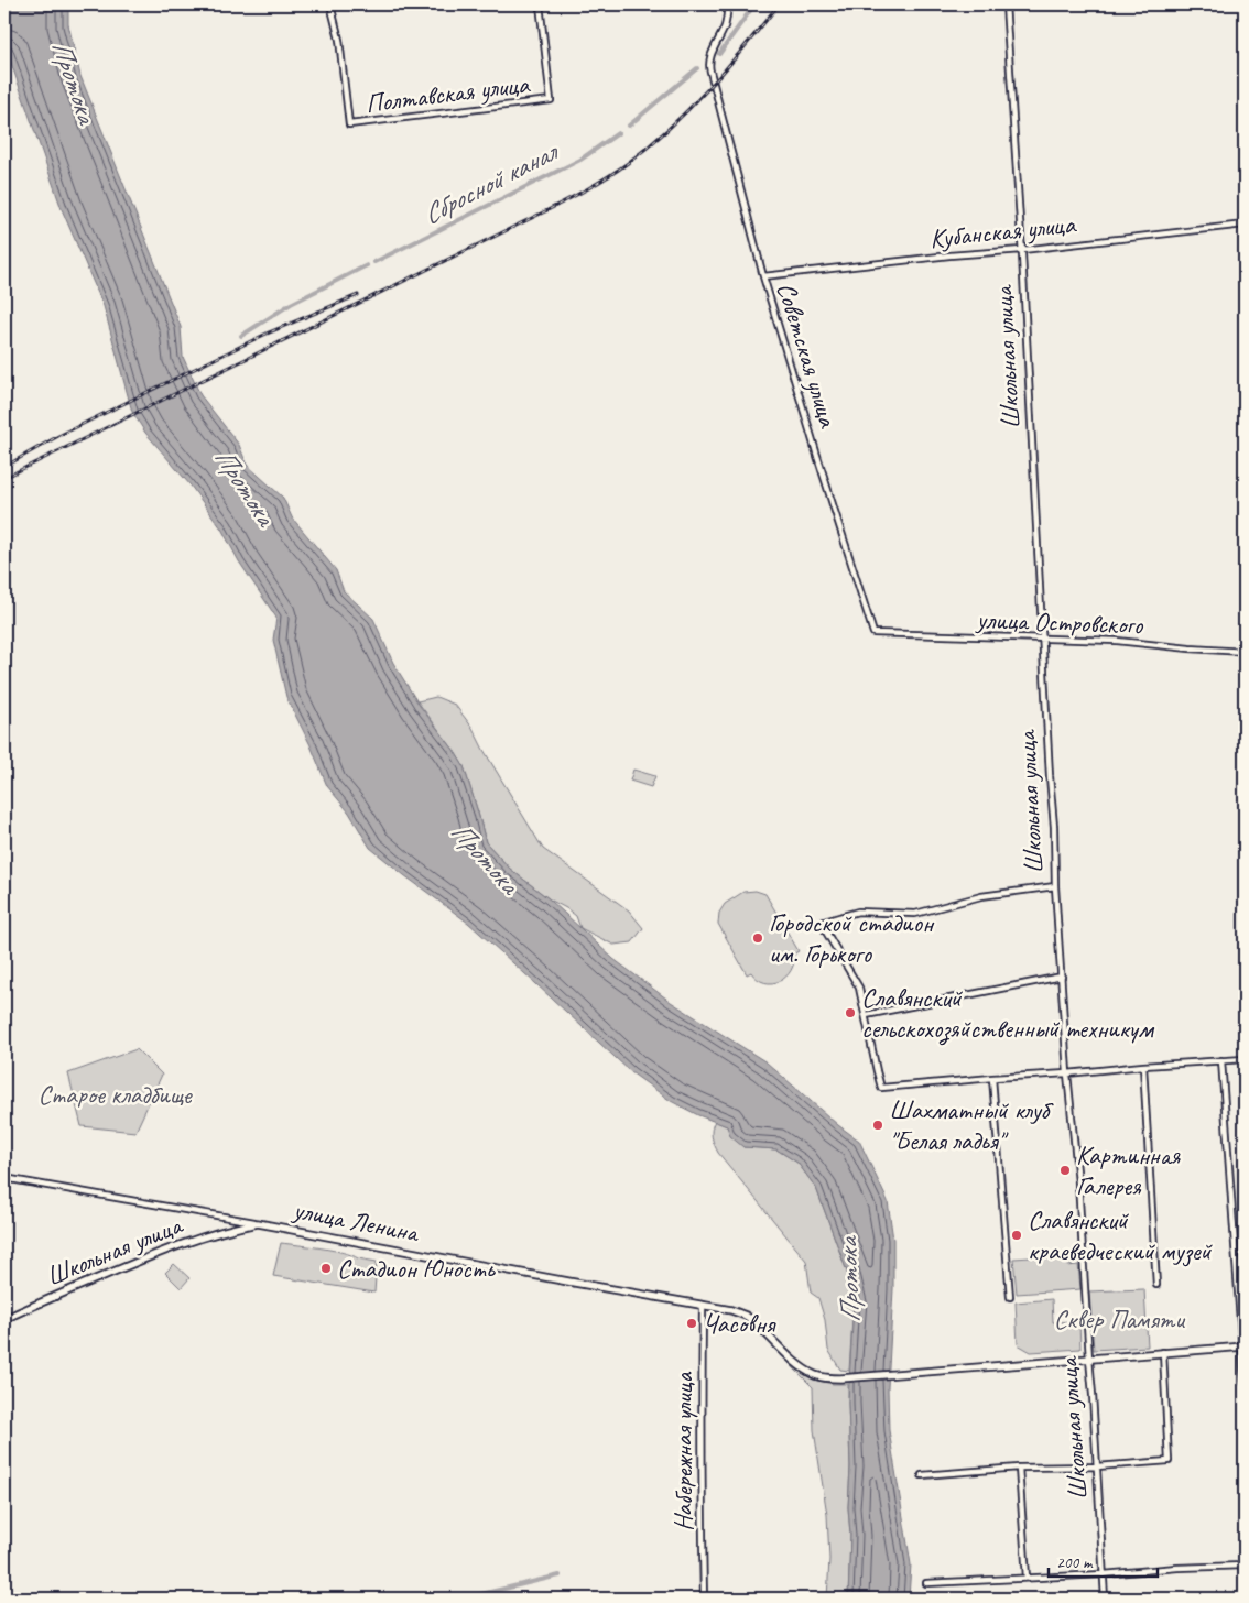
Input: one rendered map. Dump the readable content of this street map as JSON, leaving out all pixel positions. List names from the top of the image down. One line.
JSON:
{"streets":{"main road":["Школьная улица","улица Ленина"],"street":["Полтавская улица","Кубанская улица","Советская улица","улица Островского","Набережная улица"]},"crossings":[["Кубанская улица","Советская улица"],["Кубанская улица","Школьная улица"],["Советская улица","улица Островского"],["Школьная улица","улица Островского"],["Школьная улица","улица Ленина"],["улица Ленина","Набережная улица"]],"water":["Протока","Сбросной канал"],"parks":["Старое кладбище","Сквер Памяти"],"places":["Городской cтадион им. Горького","Славянский сельскохозяйственный техникум","Шахматный клуб \"Белая ладья\"","Картинная Галерея","Славянский краеведческий музей","Стадион Юность","Часовня"],"scale_bar":"200 m"}
